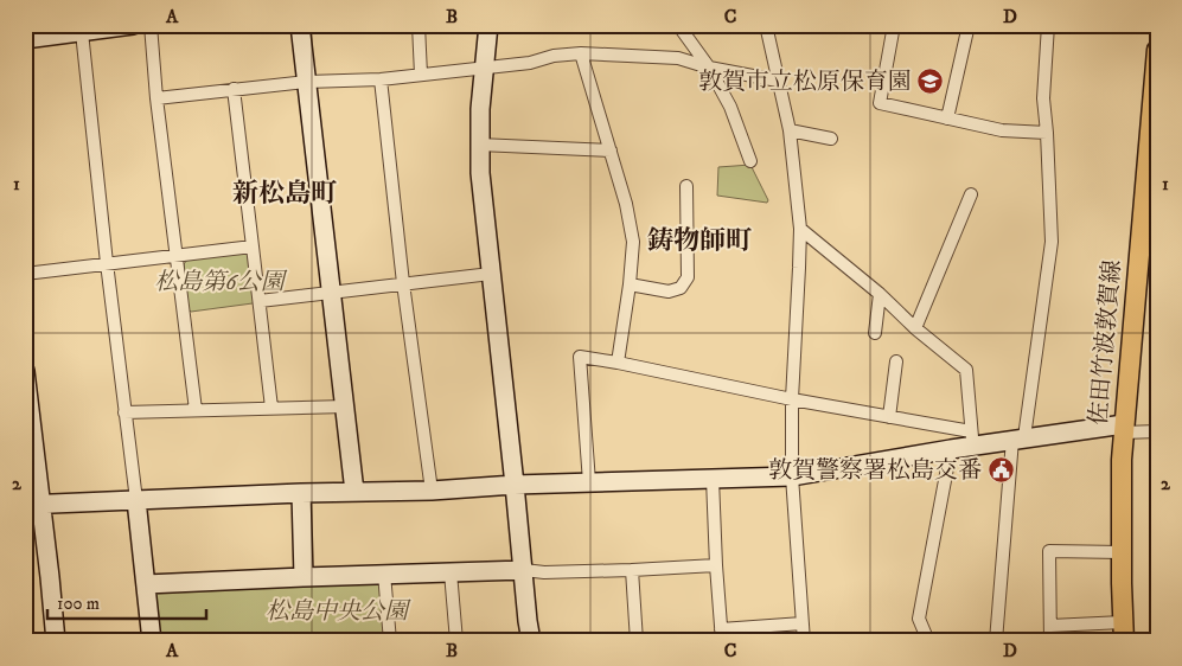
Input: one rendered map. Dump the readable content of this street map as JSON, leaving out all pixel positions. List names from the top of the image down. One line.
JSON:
{"streets":{"main road":["佐田竹波敦賀線"]},"districts":["新松島町","鋳物師町"],"parks":["松島第6公園","松島中央公園"],"places":{"school or university":["敦賀市立松原保育園"],"public building":["敦賀警察署松島交番"]},"scale_bar":"100 m","grid":{"columns":["A","B","C","D"],"rows":["1","2"]}}
